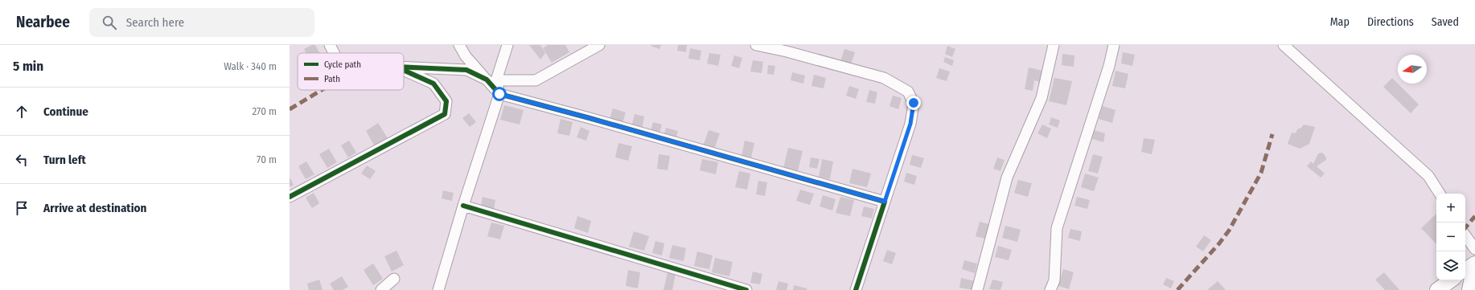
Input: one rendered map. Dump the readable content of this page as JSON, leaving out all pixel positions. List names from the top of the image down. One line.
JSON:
{"legend":["Cycle path","Path"],"north":"left","page":{"header":"Nearbee","search":"Search here","nav":["Map","Directions","Saved"],"heading":["5 min","Walk · 340 m"],"list":[["Continue","270 m"],["Turn left","70 m"],"Arrive at destination"],"map_buttons":["+","−"]}}
